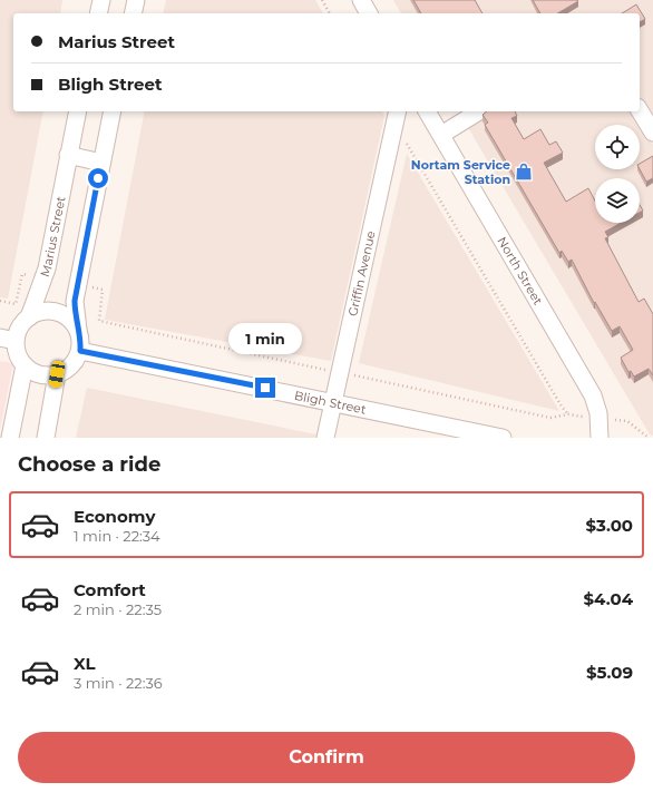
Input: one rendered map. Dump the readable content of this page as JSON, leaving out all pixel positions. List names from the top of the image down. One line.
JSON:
{"streets":{"street":["Marius Street","North Street","Griffin Avenue","Bligh Street"]},"crossings":[["Marius Street","Bligh Street"],["Griffin Avenue","Bligh Street"]],"places":{"shop":["Nortam Service Station"]},"page":{"banner":["Marius Street","Bligh Street"],"bubble":"1 min","heading":"Choose a ride","list":[{"name":"Economy","note":"1 min · 22:34","value":"$3.00"},{"name":"Comfort","note":"2 min · 22:35","value":"$4.04"},{"name":"XL","note":"3 min · 22:36","value":"$5.09"}],"buttons":"Confirm"}}
